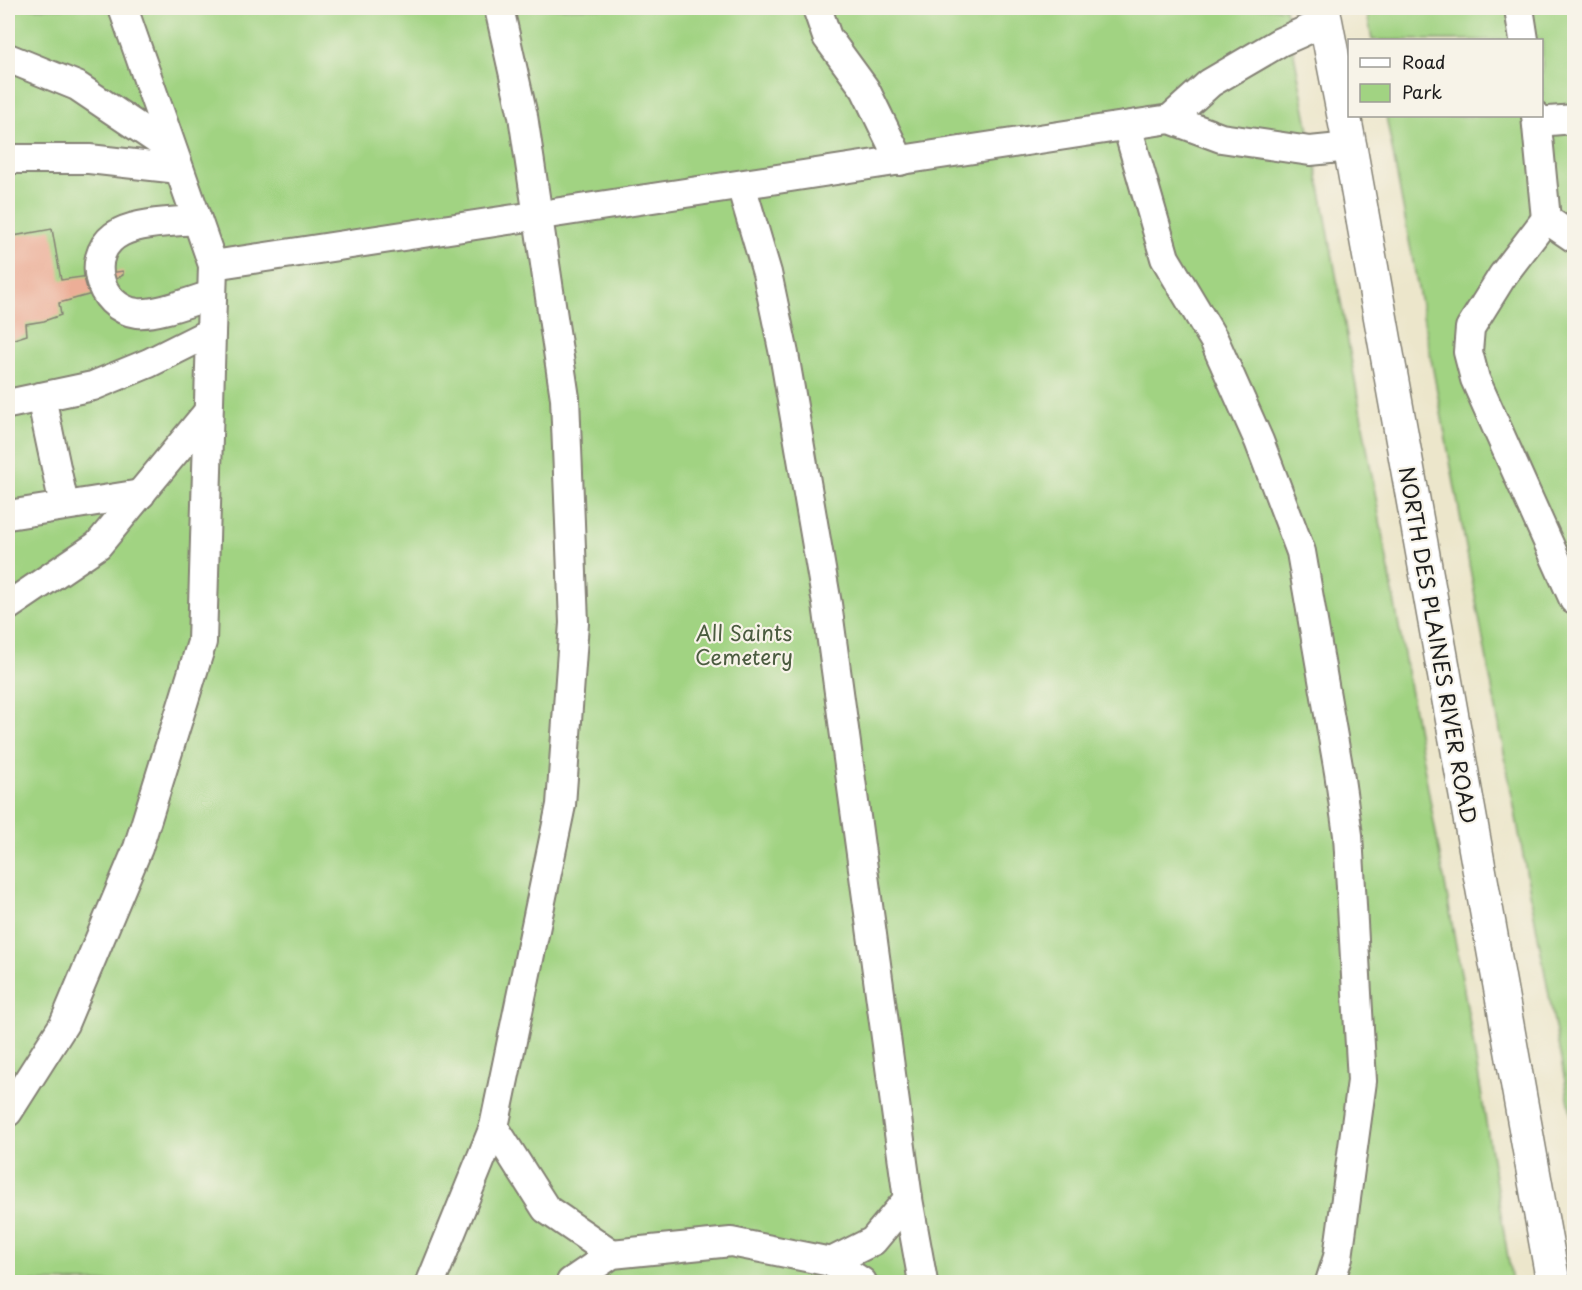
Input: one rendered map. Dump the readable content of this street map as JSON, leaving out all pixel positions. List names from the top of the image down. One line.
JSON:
{"streets":{"main road":["NORTH DES PLAINES RIVER ROAD"]},"parks":["All Saints Cemetery"],"legend":["Road","Park"]}
